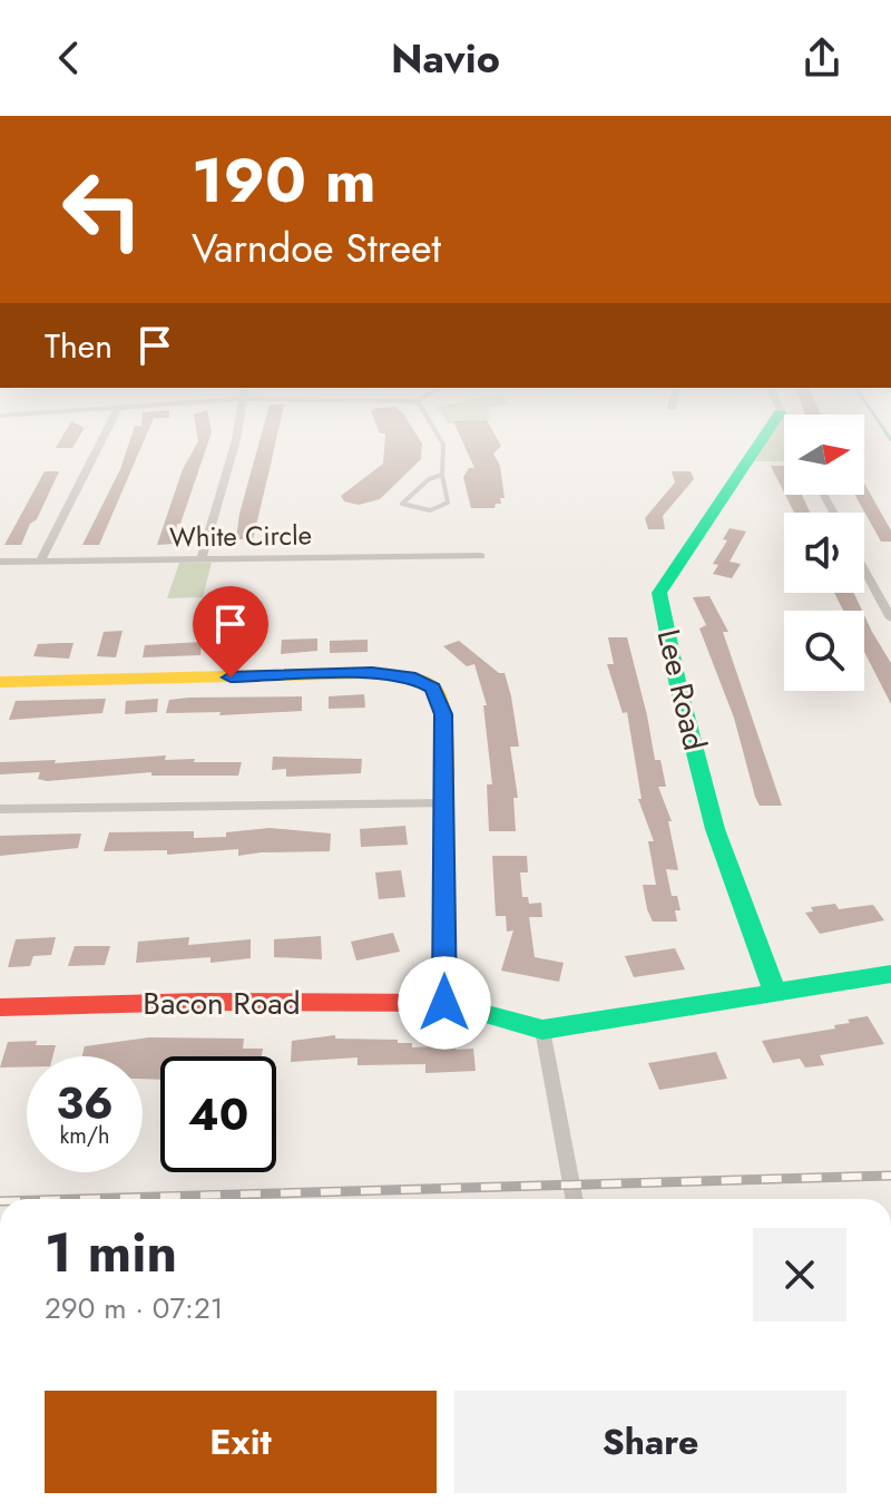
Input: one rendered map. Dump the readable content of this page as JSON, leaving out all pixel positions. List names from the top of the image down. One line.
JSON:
{"streets":{"street":["White Circle","Lee Road","Bacon Road"]},"north":"right","page":{"header":"Navio","turn":["190 m","Varndoe Street"],"then":"Then","speed":"36 km/h","limit":"40","heading":["1 min","290 m · 07:21"],"buttons":["Exit","Share"]}}
